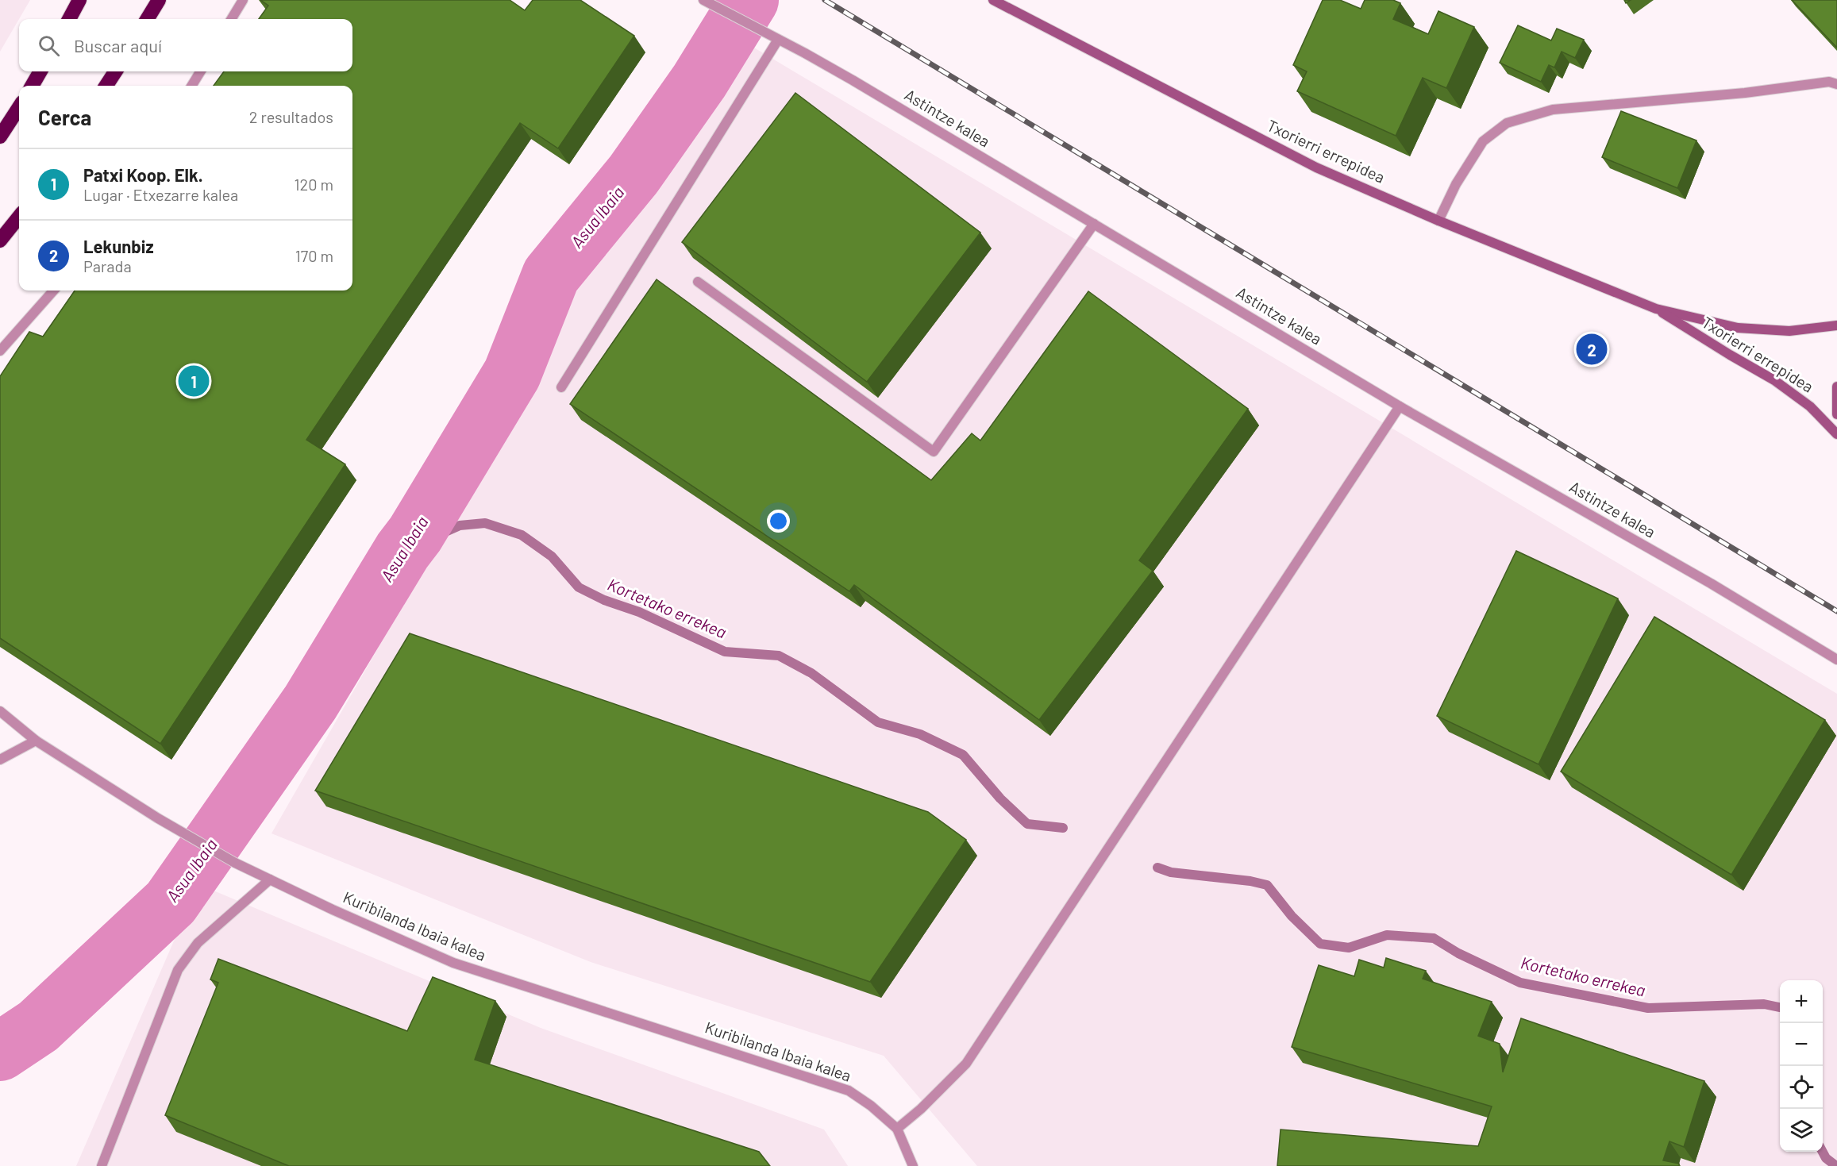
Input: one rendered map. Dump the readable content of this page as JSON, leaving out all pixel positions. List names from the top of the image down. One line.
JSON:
{"streets":{"street":["Astintze kalea","Txorierri errepidea","Kuribilanda Ibaia kalea"]},"water":["Asua Ibaia","Kortetako errekea"],"page":{"search":"Buscar aquí","heading":["Cerca","2 resultados"],"list":[{"mark":"1","name":"Patxi Koop. Elk.","note":"Lugar · Etxezarre kalea","value":"120 m"},{"mark":"2","name":"Lekunbiz","note":"Parada","value":"170 m"}],"pins":["2","1"],"map_buttons":["+","−"]}}
